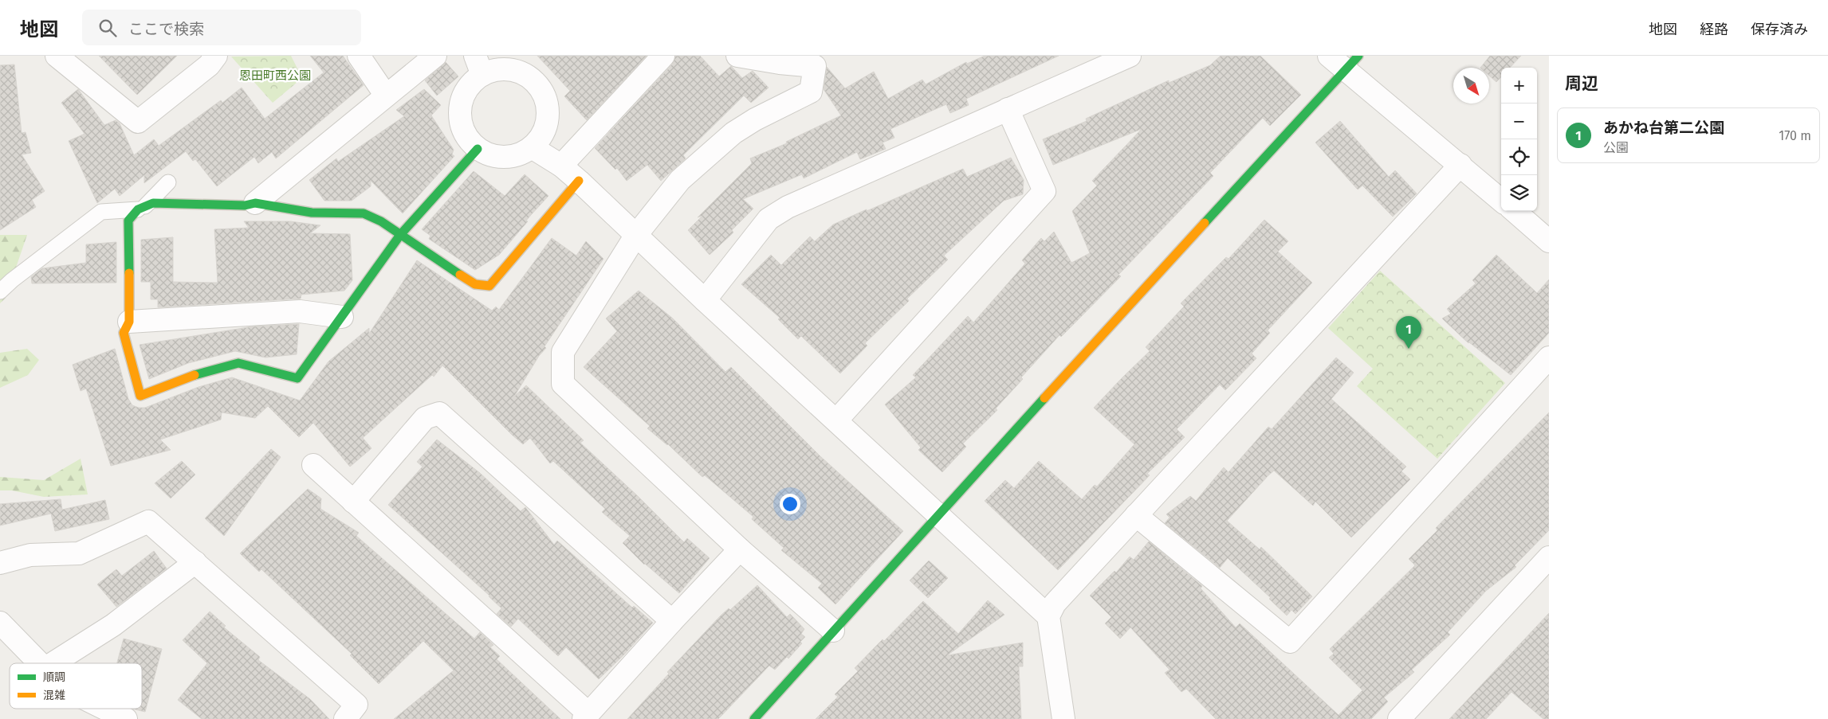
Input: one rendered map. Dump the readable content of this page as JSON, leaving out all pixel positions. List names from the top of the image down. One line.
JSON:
{"parks":["恩田町西公園"],"legend":["順調","混雑"],"north":"bottom right","page":{"header":"地図","search":"ここで検索","nav":["地図","経路","保存済み"],"heading":"周辺","map_buttons":["+","−"],"list":[{"mark":"1","name":"あかね台第二公園","note":"公園","value":"170 m"}],"pins":"1"}}
